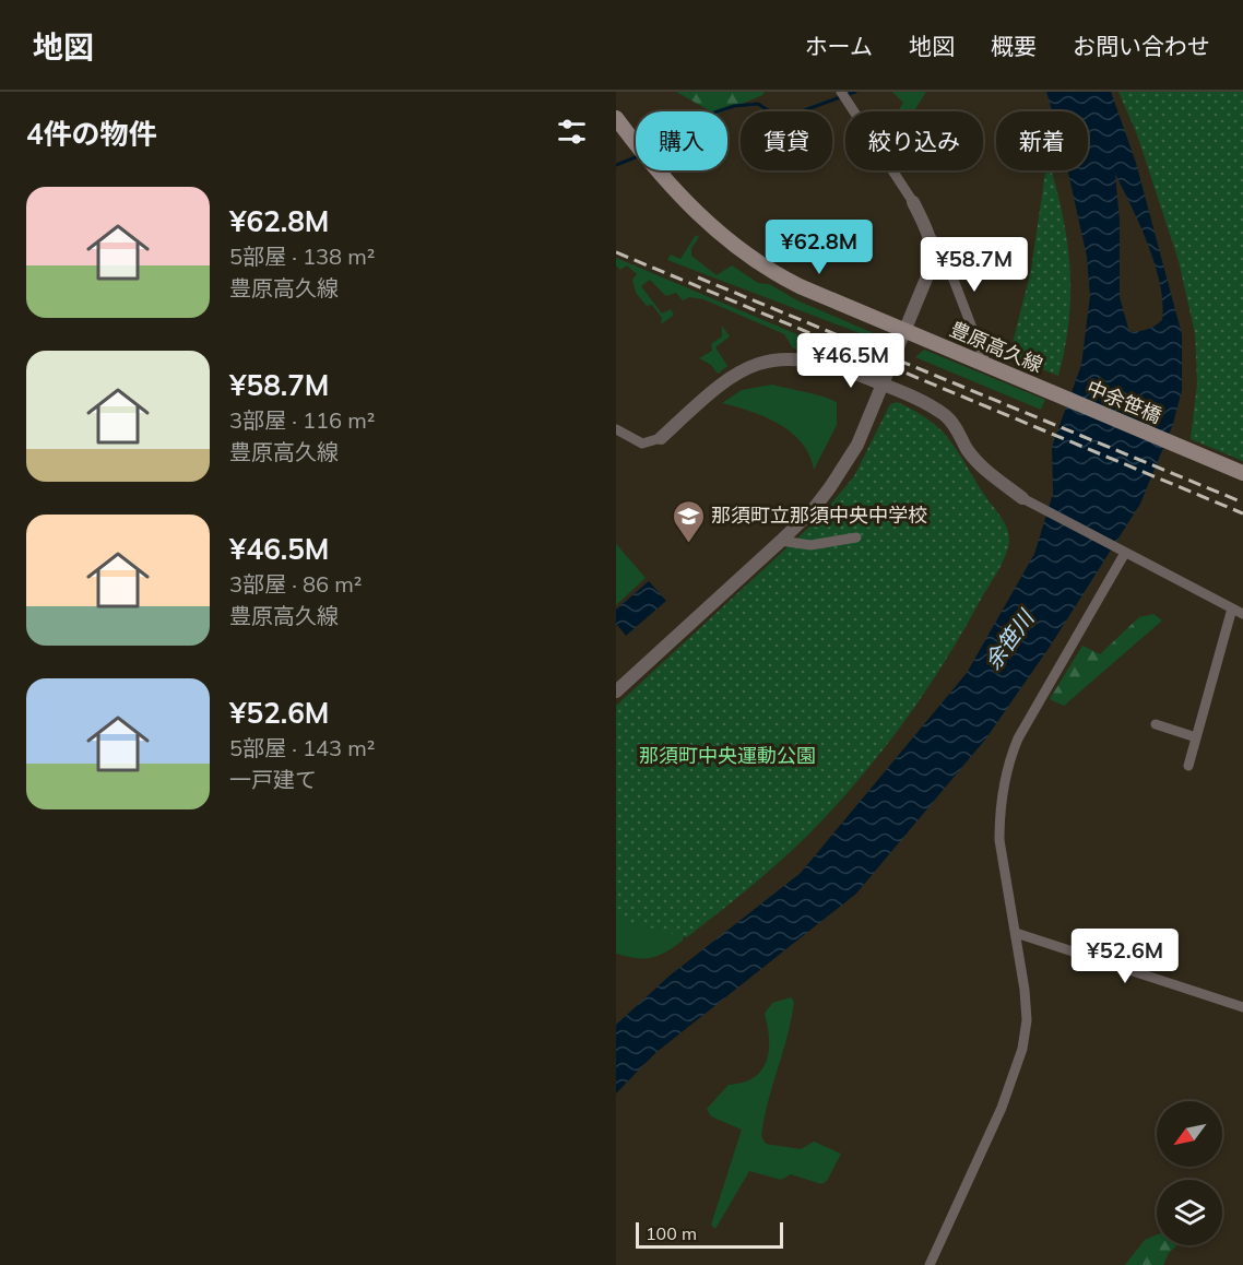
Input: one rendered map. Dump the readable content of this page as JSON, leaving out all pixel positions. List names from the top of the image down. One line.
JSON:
{"streets":{"main road":["豊原高久線","中余笹橋"]},"crossings":[["豊原高久線","中余笹橋"]],"water":["余笹川"],"parks":["那須町中央運動公園"],"places":{"school or university":["那須町立那須中央中学校"]},"scale_bar":"100 m","north":"bottom left","page":{"header":"地図","nav":["ホーム","地図","概要","お問い合わせ"],"heading":"4件の物件","chip":["購入","賃貸","絞り込み","新着"],"list":[{"name":"¥62.8M","note":"5部屋 · 138 m² · 豊原高久線"},{"name":"¥58.7M","note":"3部屋 · 116 m² · 豊原高久線"},{"name":"¥46.5M","note":"3部屋 · 86 m² · 豊原高久線"},{"name":"¥52.6M","note":"5部屋 · 143 m² · 一戸建て"}],"price":["¥62.8M","¥58.7M","¥46.5M","¥52.6M"],"scale":"100 m"}}
